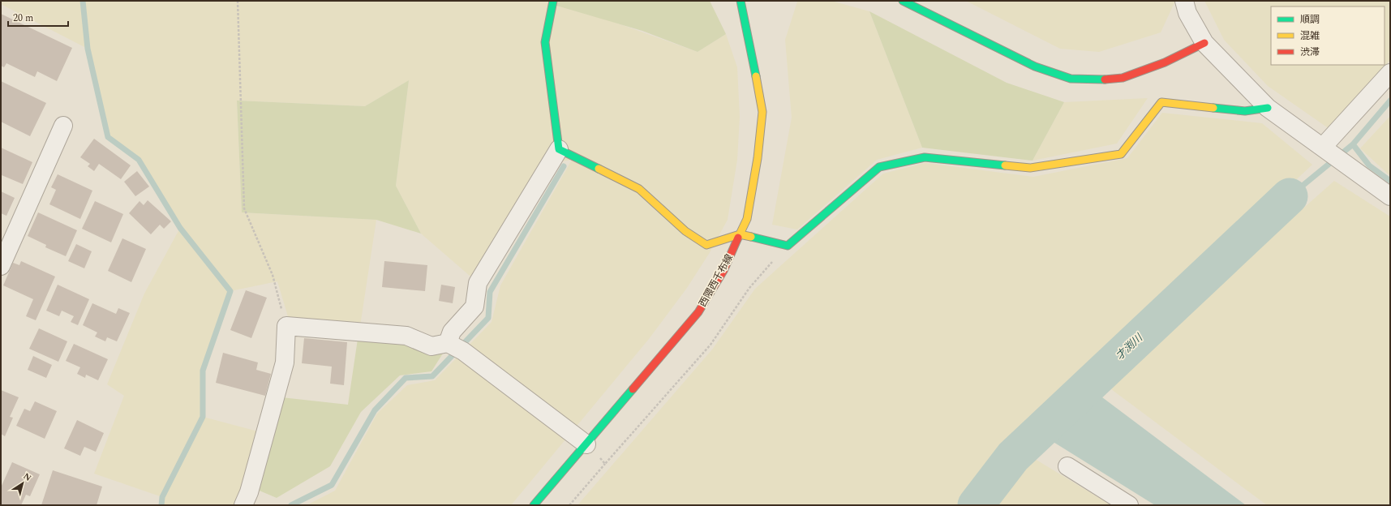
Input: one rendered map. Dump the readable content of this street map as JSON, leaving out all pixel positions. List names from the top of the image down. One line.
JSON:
{"streets":{"street":["西隈西千布線"]},"water":["才渕川"],"legend":["順調","混雑","渋滞"],"scale_bar":"20 m","north":"top right"}
